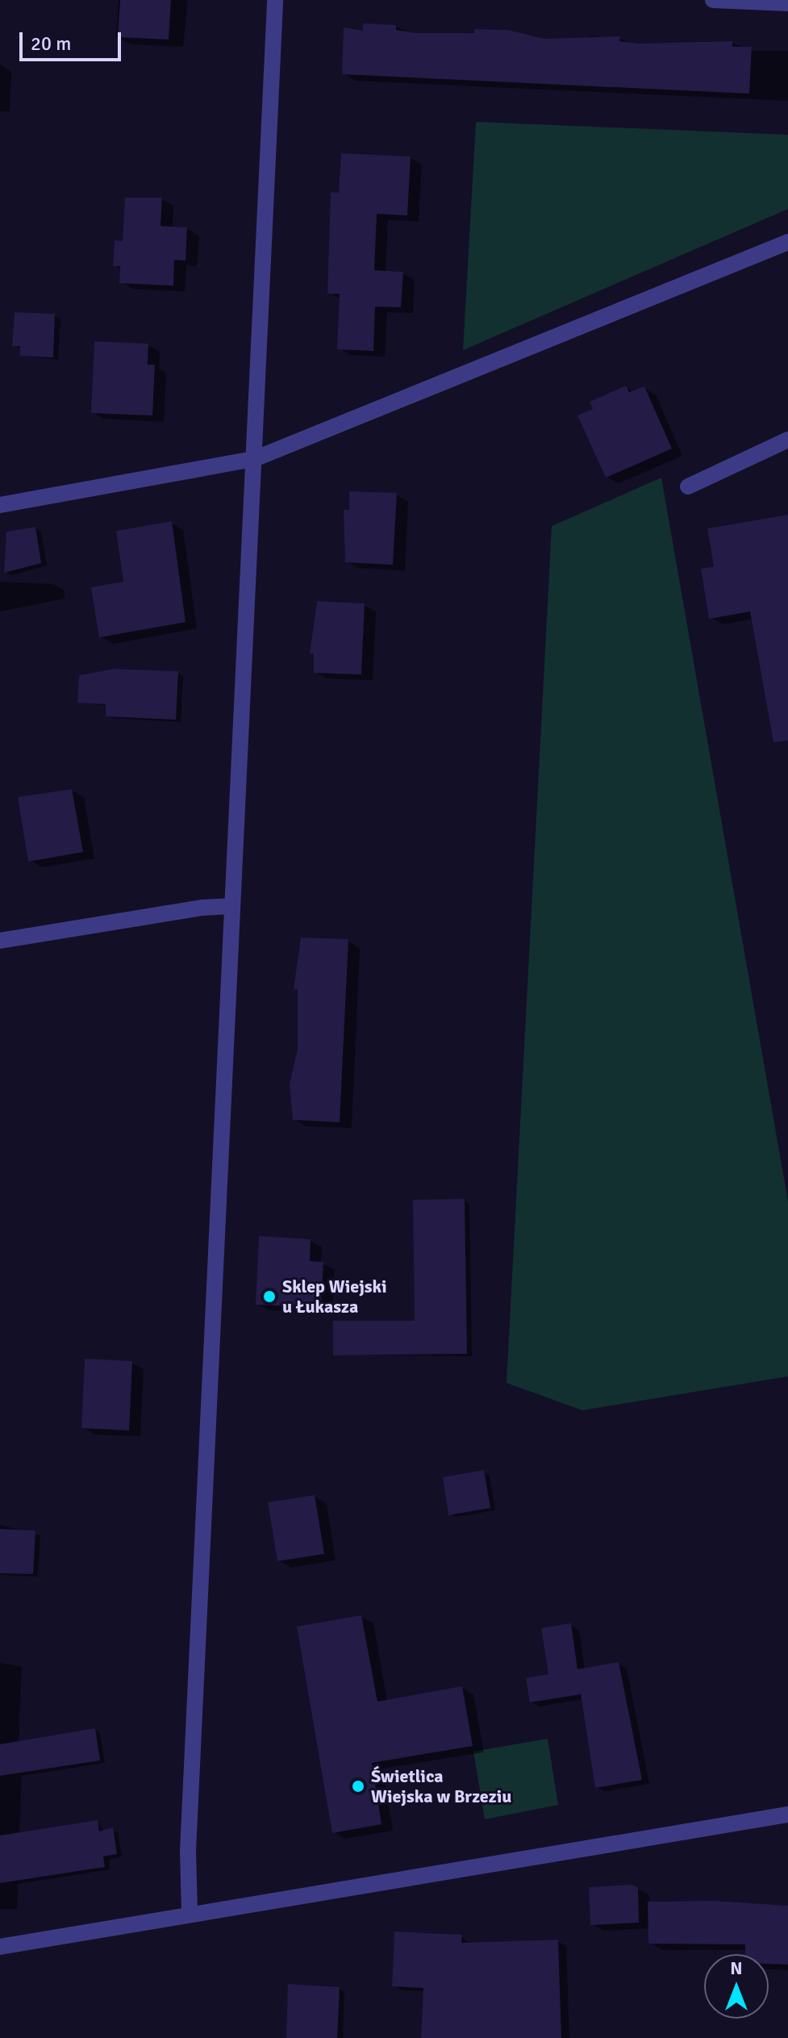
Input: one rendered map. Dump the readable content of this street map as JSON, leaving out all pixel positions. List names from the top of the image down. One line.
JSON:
{"places":["Sklep Wiejski u Łukasza","Świetlica Wiejska w Brzeziu"],"scale_bar":"20 m","north":"top"}
